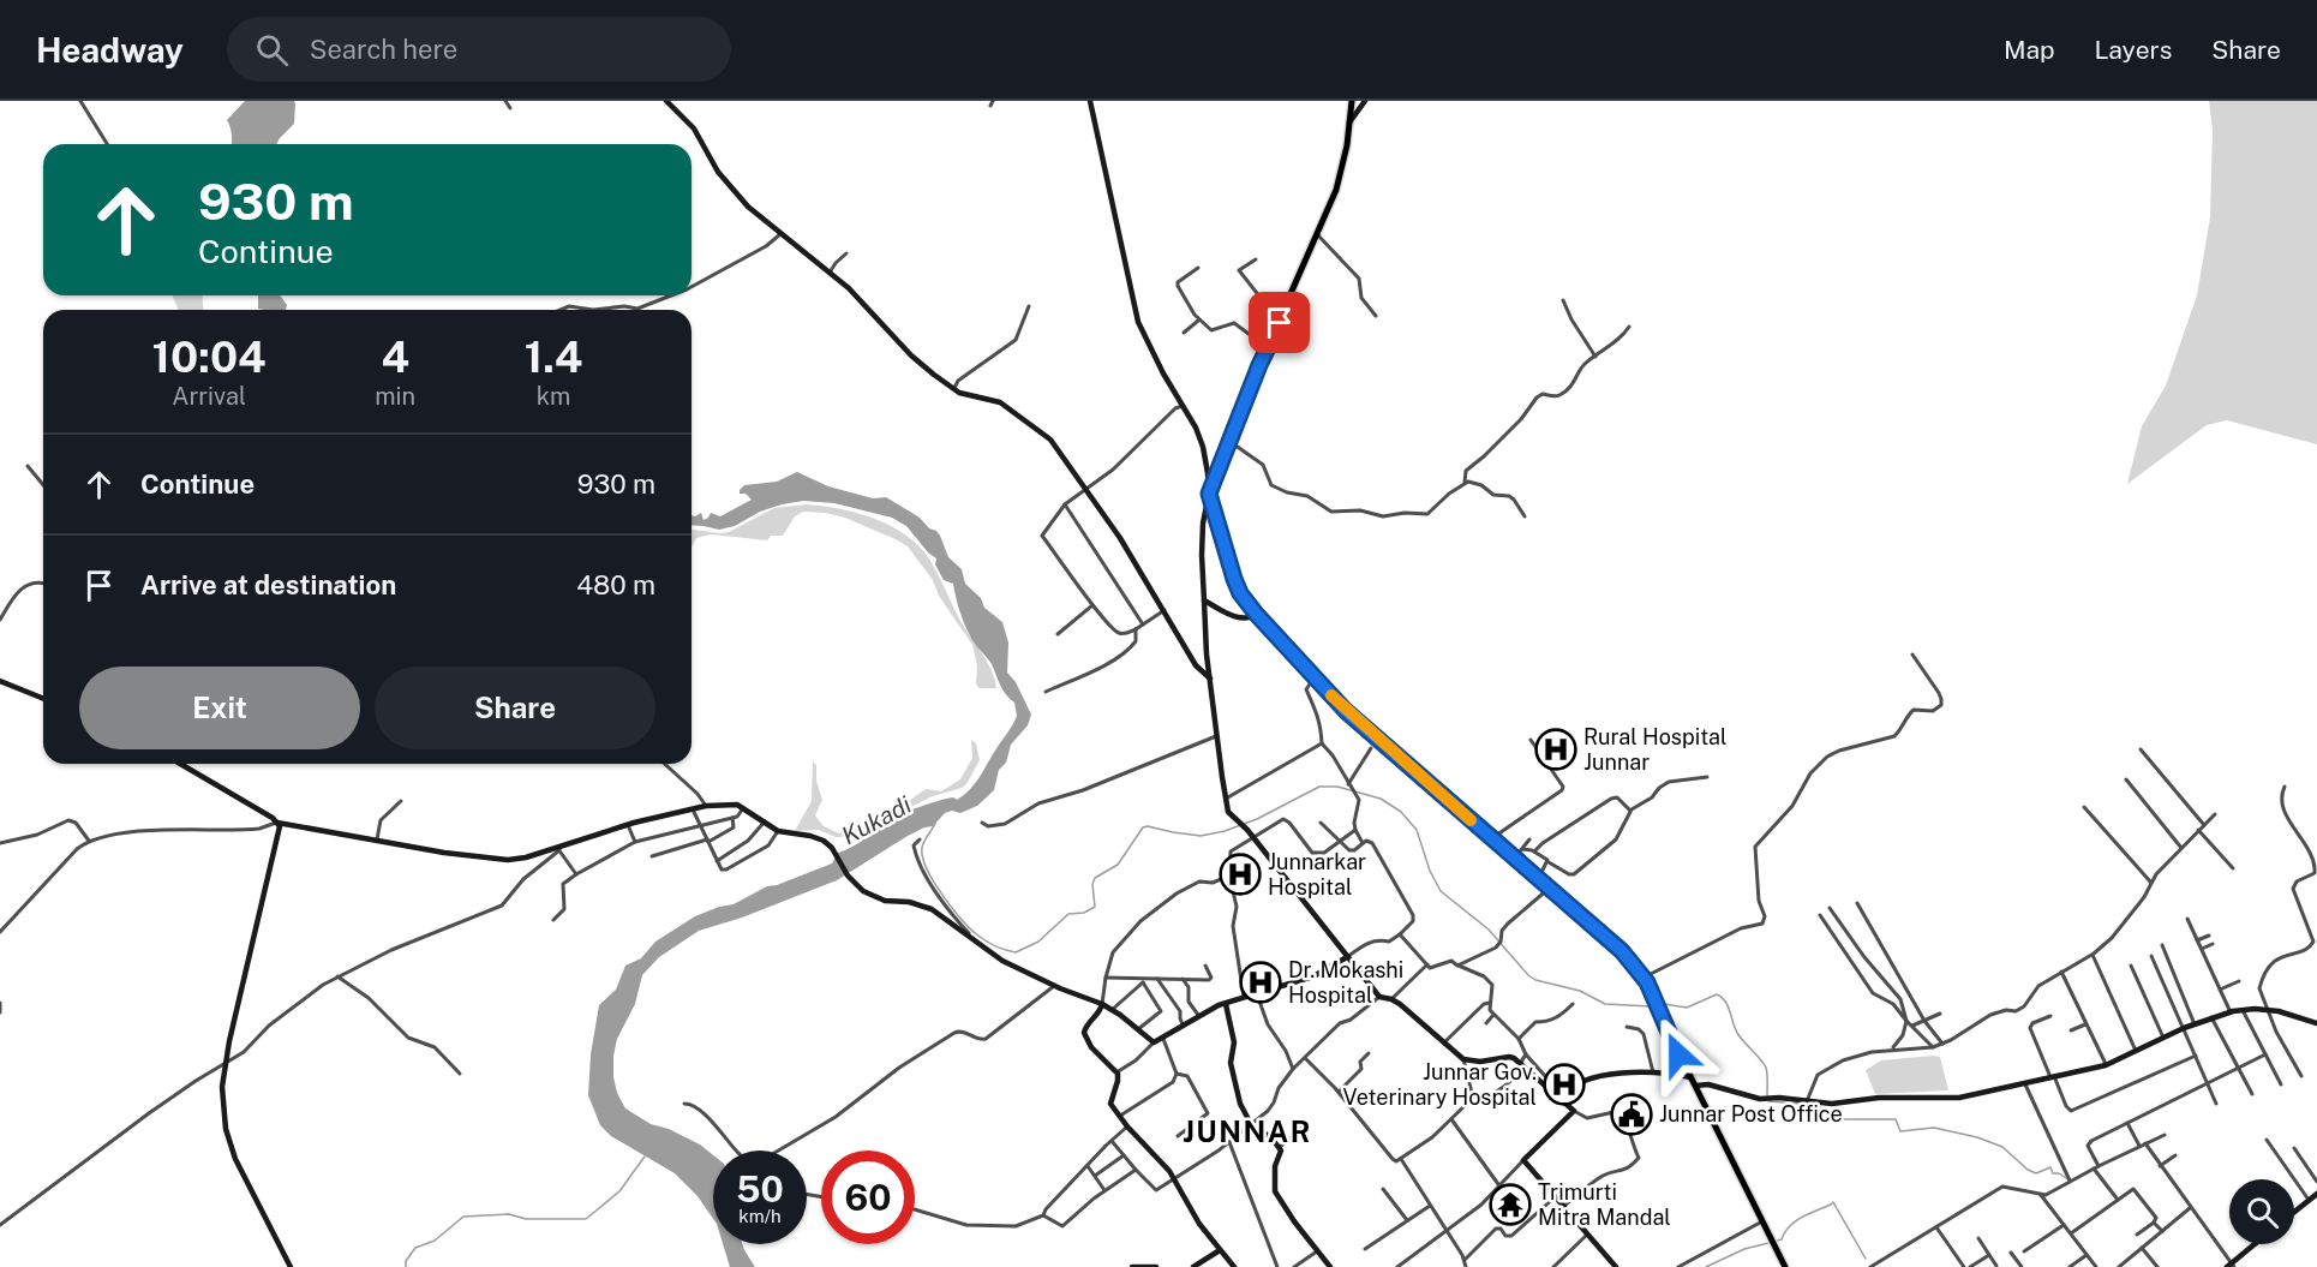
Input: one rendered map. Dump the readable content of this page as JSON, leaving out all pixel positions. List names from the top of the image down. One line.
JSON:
{"districts":["JUNNAR"],"water":["Kukadi"],"places":{"hospital":["Rural Hospital Junnar","Junnarkar Hospital","Dr. Mokashi Hospital","Junnar Gov. Veterinary Hospital"],"public building":["Junnar Post Office"],"temple":["Trimurti Mitra Mandal"]},"page":{"header":"Headway","search":"Search here","nav":["Map","Layers","Share"],"turn":["930 m","Continue"],"eta":["10:04","Arrival","4","min","1.4","km"],"list":[{"name":"Continue","value":"930 m"},{"name":"Arrive at destination","value":"480 m"}],"buttons":["Exit","Share"],"speed":"50 km/h","limit":"60"}}
